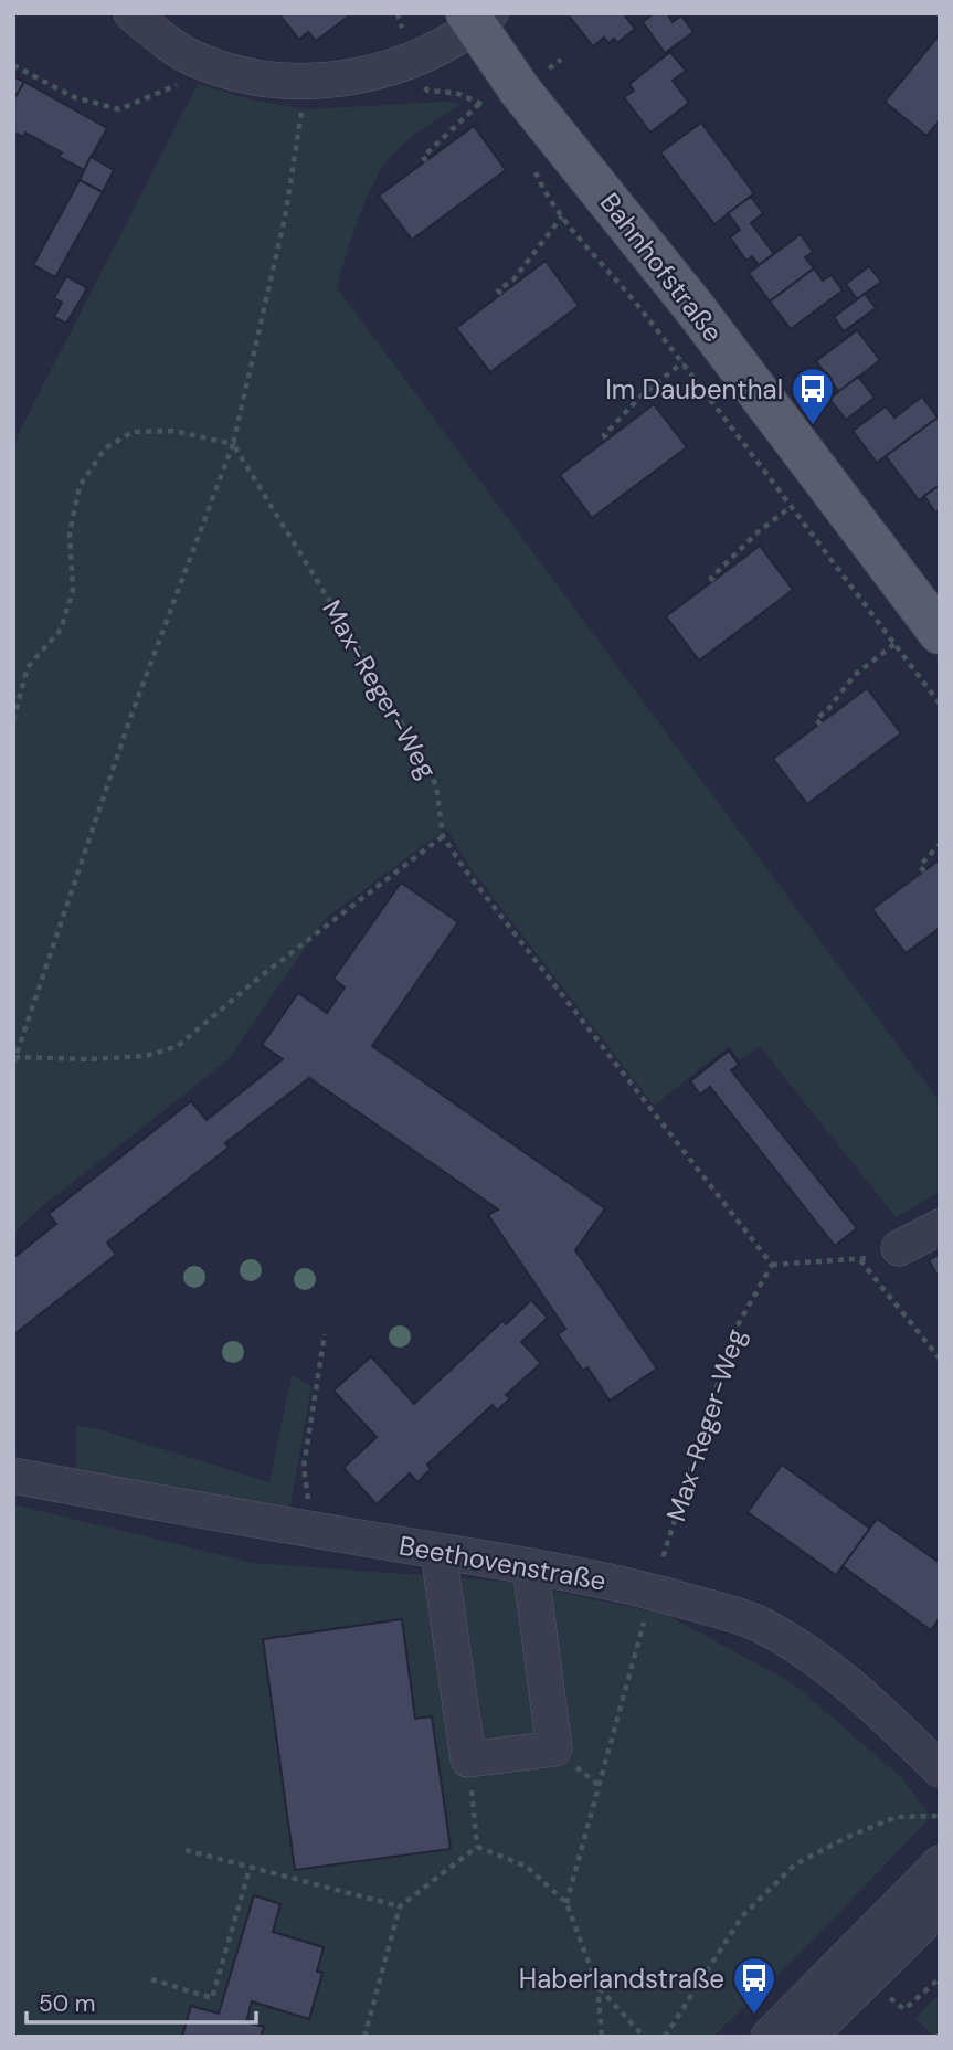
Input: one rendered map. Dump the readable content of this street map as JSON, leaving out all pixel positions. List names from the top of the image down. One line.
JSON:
{"streets":{"main road":["Bahnhofstraße"],"street":["Beethovenstraße"],"path":["Max-Reger-Weg"]},"crossings":[["Max-Reger-Weg","Beethovenstraße"]],"places":{"bus stop":["Im Daubenthal","Haberlandstraße"]},"scale_bar":"50 m"}
